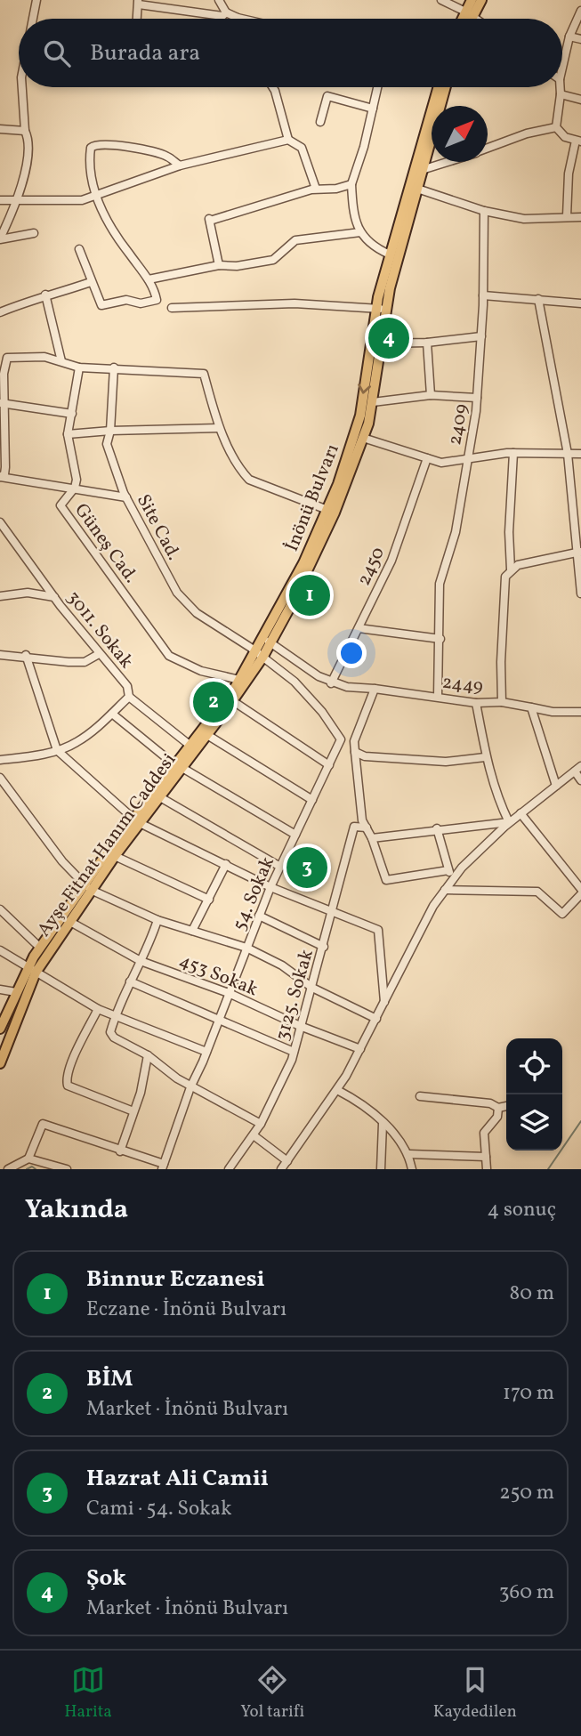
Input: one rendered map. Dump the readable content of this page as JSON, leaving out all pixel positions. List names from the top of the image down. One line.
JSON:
{"streets":{"main road":["İnönü Bulvarı","Ayşe Fitnat Hanım Caddesi"],"street":["2409","Site Cad.","Güneş Cad.","2450","3011. Sokak","2449","54. Sokak","453 Sokak","3125. Sokak"]},"crossings":[["2409","2449"],["İnönü Bulvarı","Site Cad."],["İnönü Bulvarı","Güneş Cad."],["İnönü Bulvarı","2449"],["İnönü Bulvarı","Ayşe Fitnat Hanım Caddesi"],["Site Cad.","Ayşe Fitnat Hanım Caddesi"],["2450","2449"],["Ayşe Fitnat Hanım Caddesi","453 Sokak"],["54. Sokak","453 Sokak"],["453 Sokak","3125. Sokak"]],"north":"top right","page":{"search":"Burada ara","pins":["4","1","2","3"],"heading":["Yakında","4 sonuç"],"list":[{"mark":"1","name":"Binnur Eczanesi","note":"Eczane · İnönü Bulvarı","value":"80 m"},{"mark":"2","name":"BİM","note":"Market · İnönü Bulvarı","value":"170 m"},{"mark":"3","name":"Hazrat Ali Camii","note":"Cami · 54. Sokak","value":"250 m"},{"mark":"4","name":"Şok","note":"Market · İnönü Bulvarı","value":"360 m"}],"nav":["Harita","Yol tarifi","Kaydedilen"]}}
